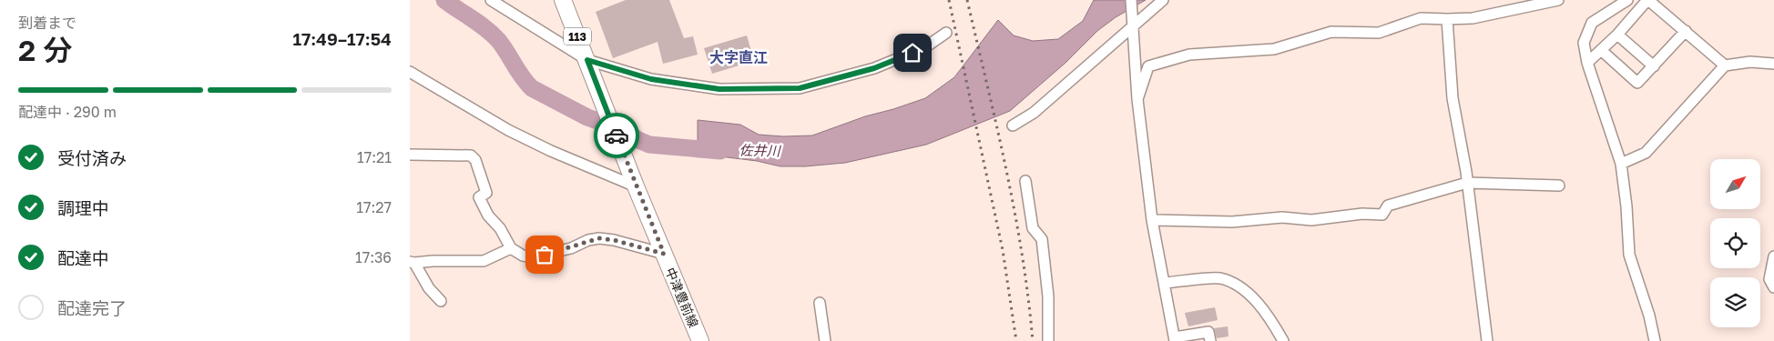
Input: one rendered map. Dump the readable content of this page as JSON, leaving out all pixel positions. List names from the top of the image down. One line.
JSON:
{"streets":{"main road":["113","中津豊前線"]},"districts":["大字直江"],"water":["佐井川"],"north":"top right","page":{"heading":["2 分","到着まで","17:49–17:54"],"bar":"配達中 · 290 m","list":[["受付済み","17:21"],["調理中","17:27"],["配達中","17:36"],"配達完了"]}}
